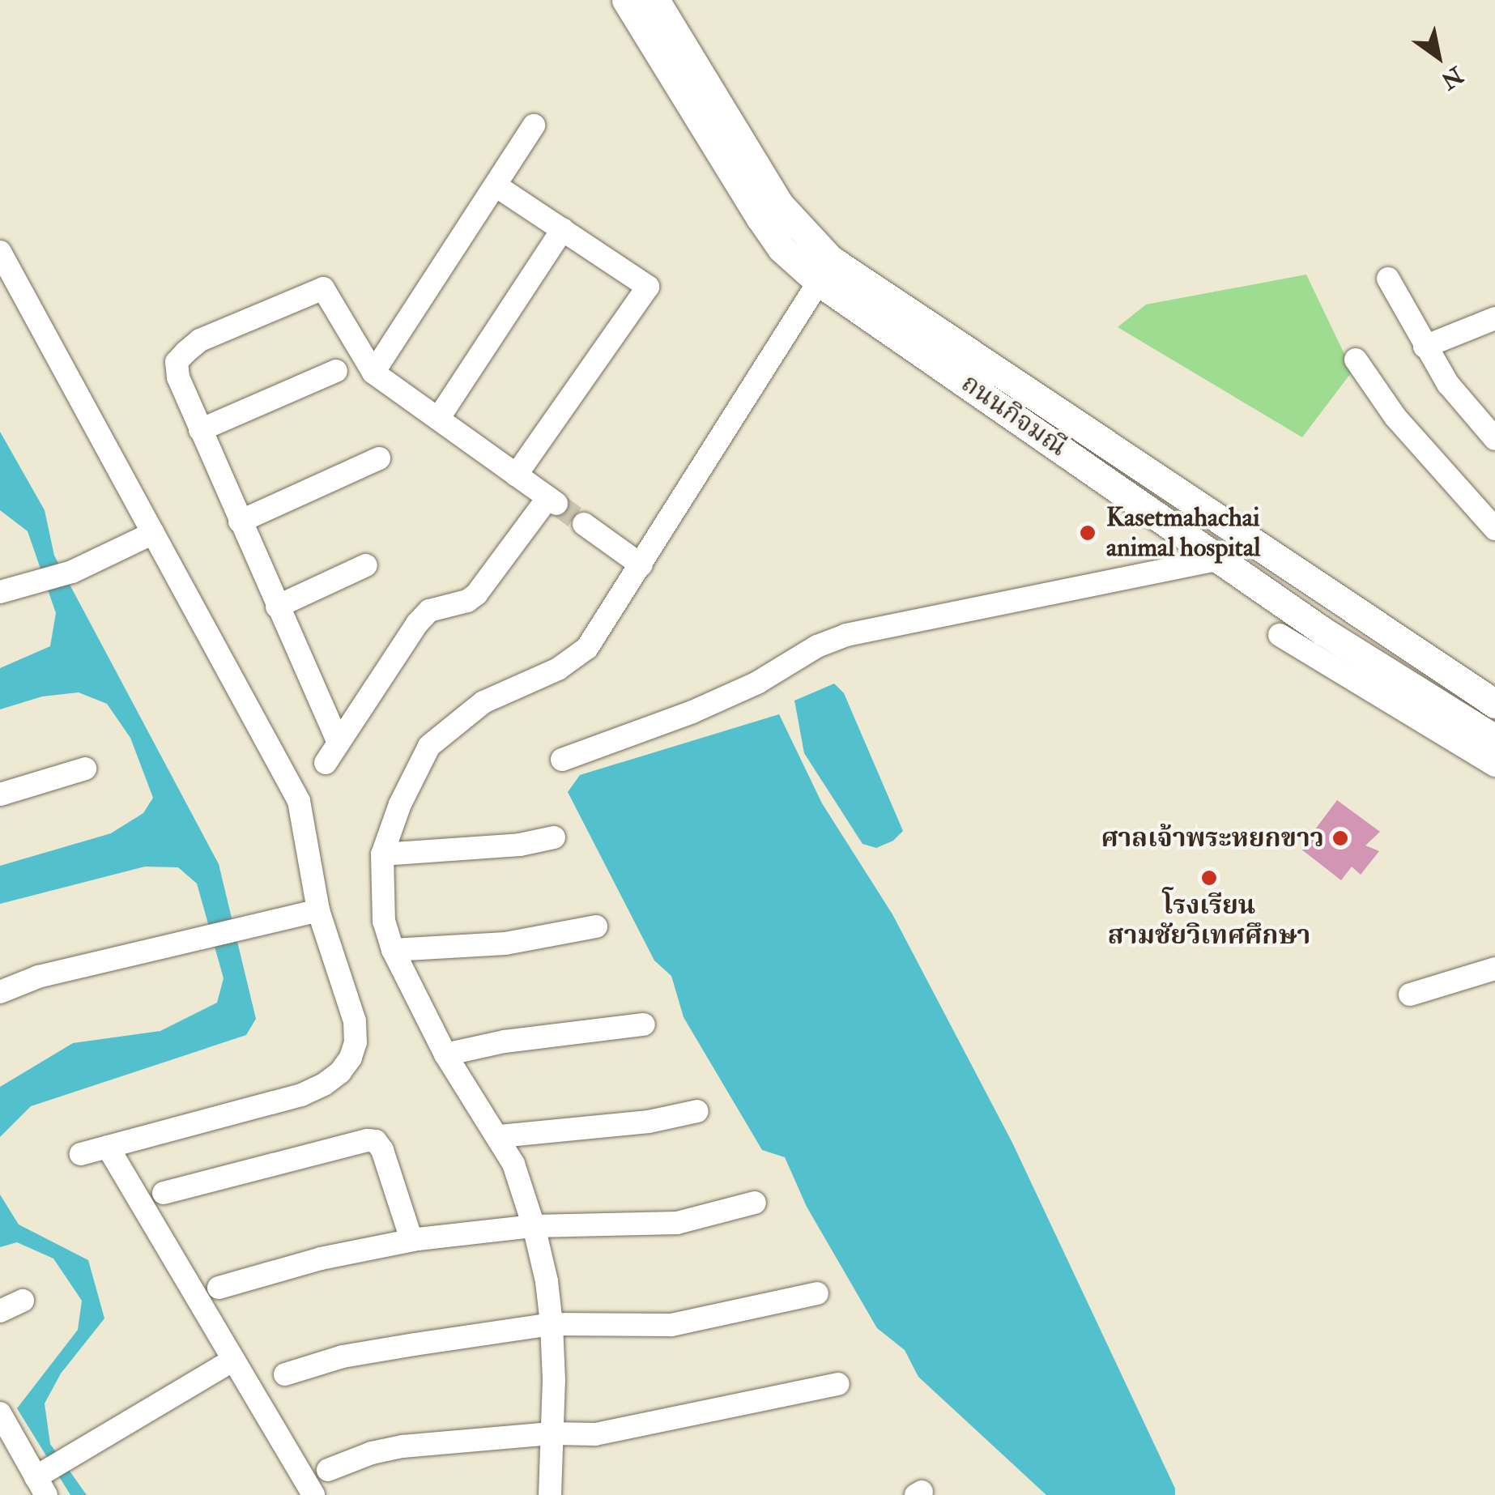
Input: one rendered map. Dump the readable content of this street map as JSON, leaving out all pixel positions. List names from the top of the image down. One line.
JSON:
{"streets":{"main road":["ถนนกิจมณี"]},"places":["Kasetmahachai animal hospital","ศาลเจ้าพระหยกขาว","โรงเรียน สามชัยวิเทศศึกษา"],"north":"bottom right"}
